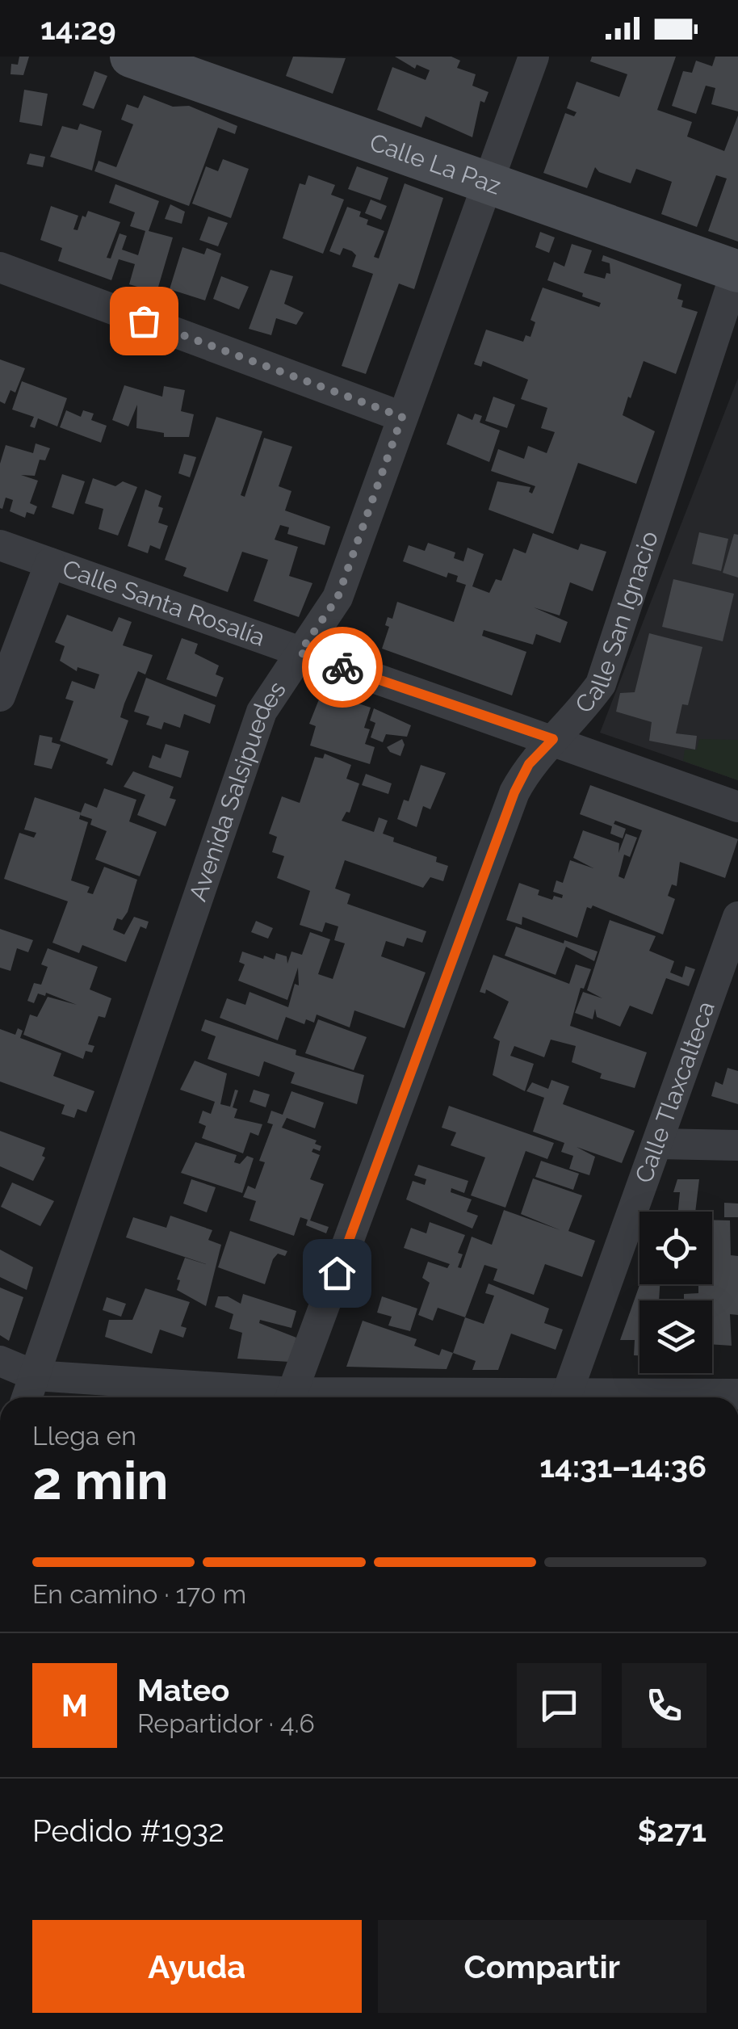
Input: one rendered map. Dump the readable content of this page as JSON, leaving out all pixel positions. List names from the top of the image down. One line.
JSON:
{"streets":{"street":["Calle La Paz","Calle Santa Rosalía","Calle San Ignacio","Avenida Salsipuedes","Calle Tlaxcalteca"]},"crossings":[["Calle La Paz","Calle San Ignacio"],["Calle La Paz","Avenida Salsipuedes"],["Calle Santa Rosalía","Calle San Ignacio"],["Calle Santa Rosalía","Avenida Salsipuedes"]],"page":{"status":"14:29","heading":["2 min","Llega en","14:31–14:36"],"panel":["Mateo","Repartidor · 4.6","Pedido #1932","$271"],"bar":"En camino · 170 m","round":"M","buttons":["Ayuda","Compartir"]}}
